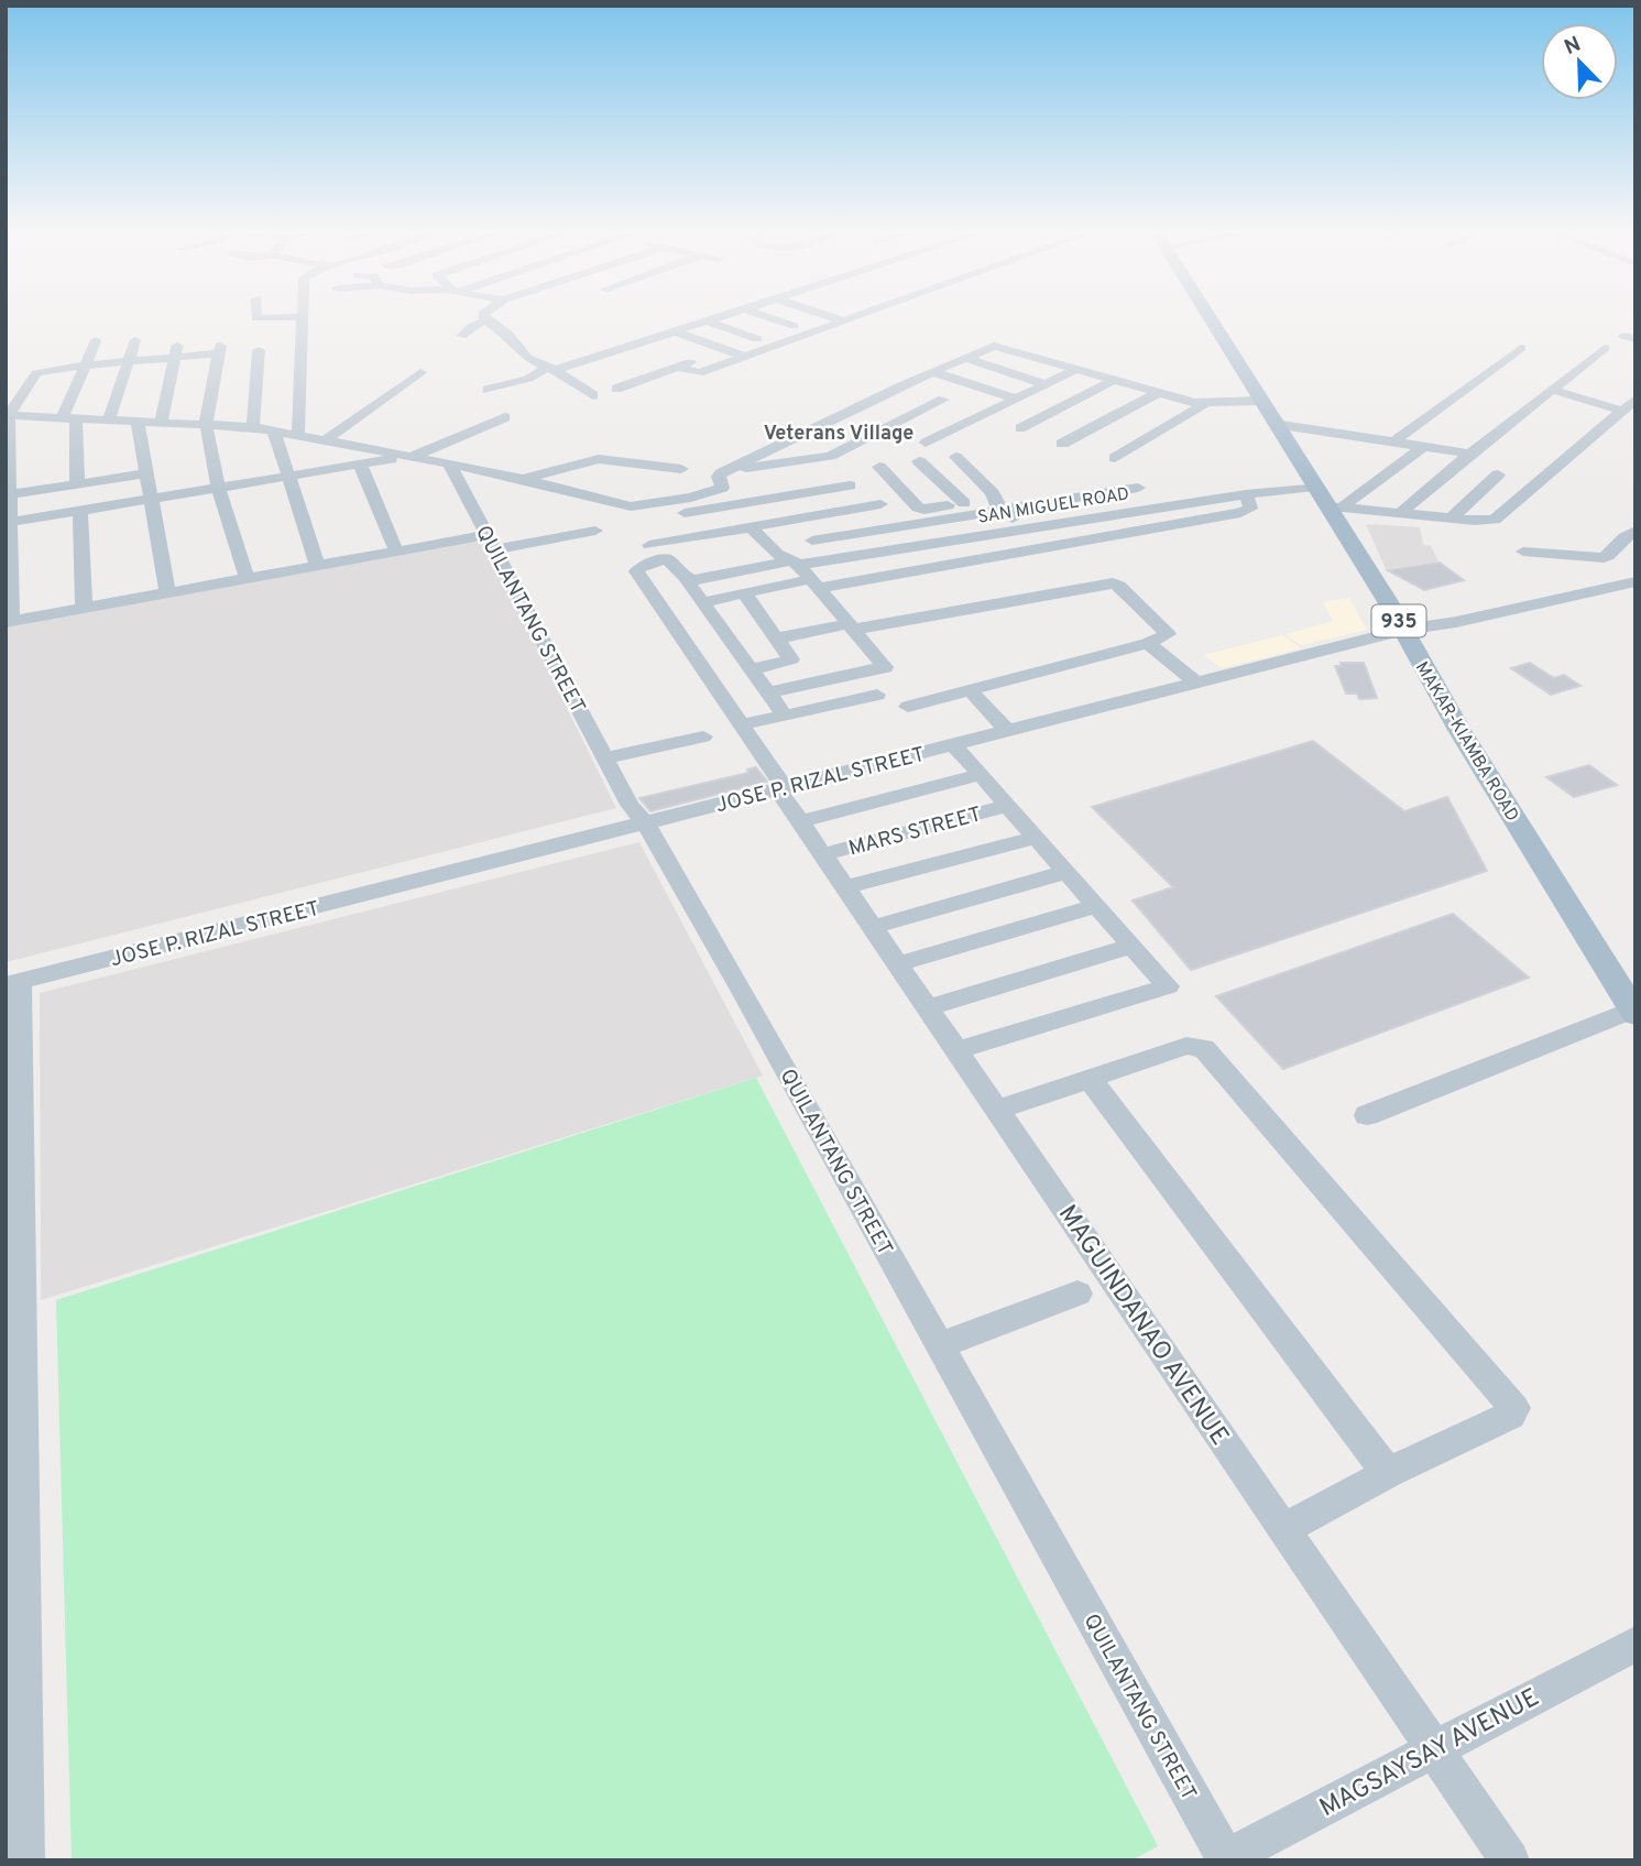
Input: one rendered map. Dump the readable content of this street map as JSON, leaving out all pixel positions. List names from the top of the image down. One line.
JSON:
{"streets":{"main road":["935","MAKAR-KIAMBA ROAD"],"street":["SAN MIGUEL ROAD","QUILANTANG STREET","JOSE P. RIZAL STREET","MARS STREET","MAGUINDANAO AVENUE","MAGSAYSAY AVENUE"]},"crossings":[["SAN MIGUEL ROAD","MAKAR-KIAMBA ROAD"],["SAN MIGUEL ROAD","MAGUINDANAO AVENUE"],["QUILANTANG STREET","JOSE P. RIZAL STREET"],["QUILANTANG STREET","MAGSAYSAY AVENUE"],["MAKAR-KIAMBA ROAD","JOSE P. RIZAL STREET"],["JOSE P. RIZAL STREET","MAGUINDANAO AVENUE"],["MARS STREET","MAGUINDANAO AVENUE"],["MAGUINDANAO AVENUE","MAGSAYSAY AVENUE"]],"districts":["Veterans Village"],"north":"top left"}
